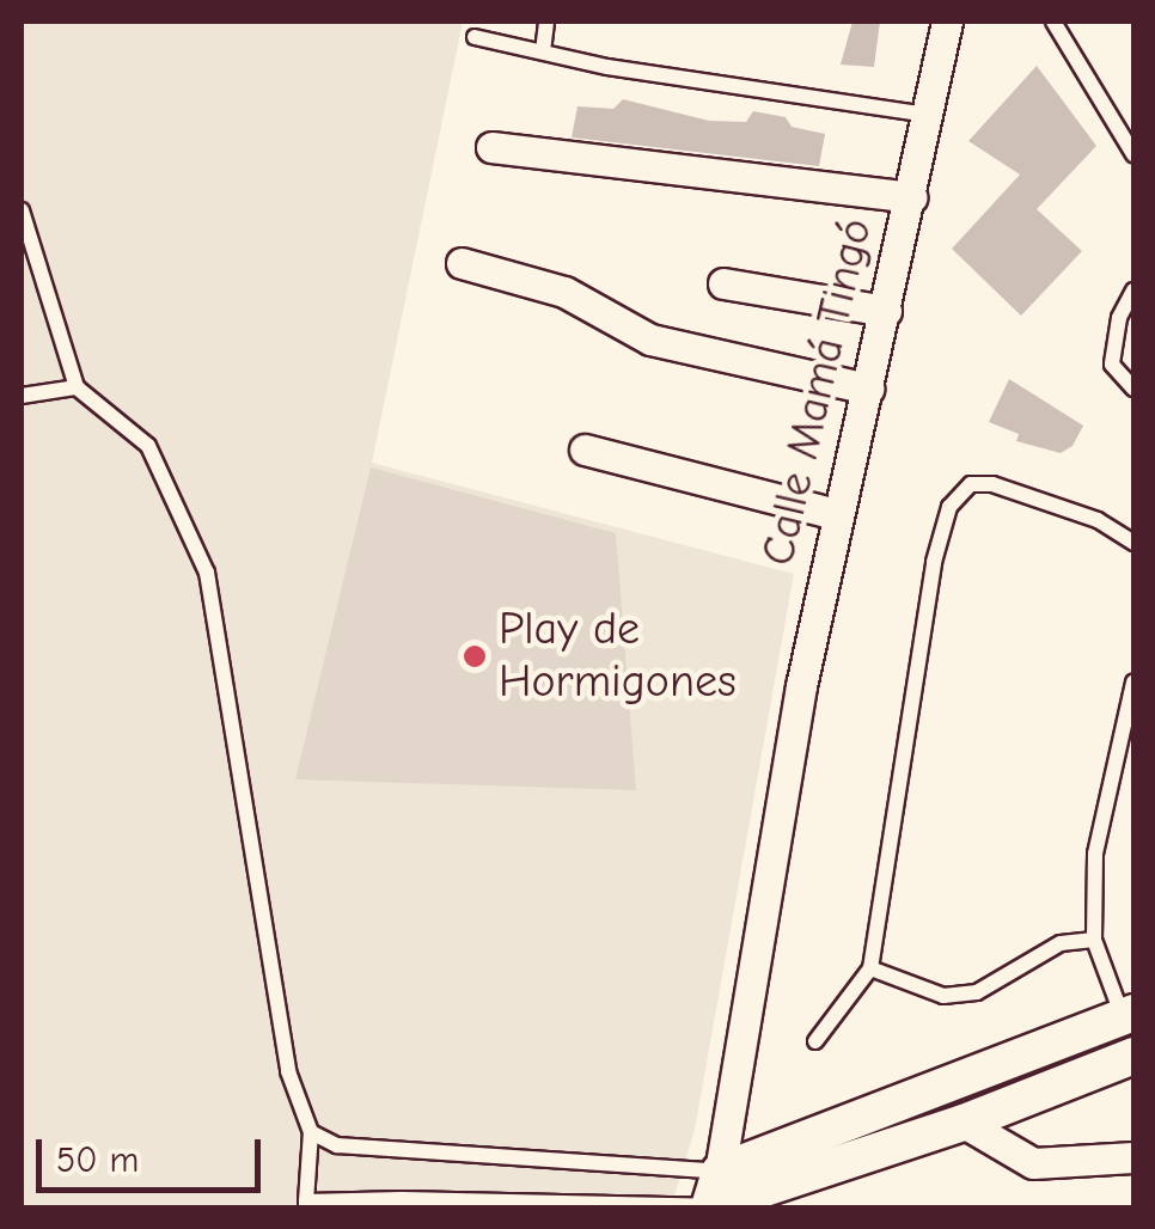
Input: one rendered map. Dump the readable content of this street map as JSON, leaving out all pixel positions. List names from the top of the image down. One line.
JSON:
{"streets":{"street":["Calle Mamá Tingó"]},"places":["Play de Hormigones"],"scale_bar":"50 m"}
